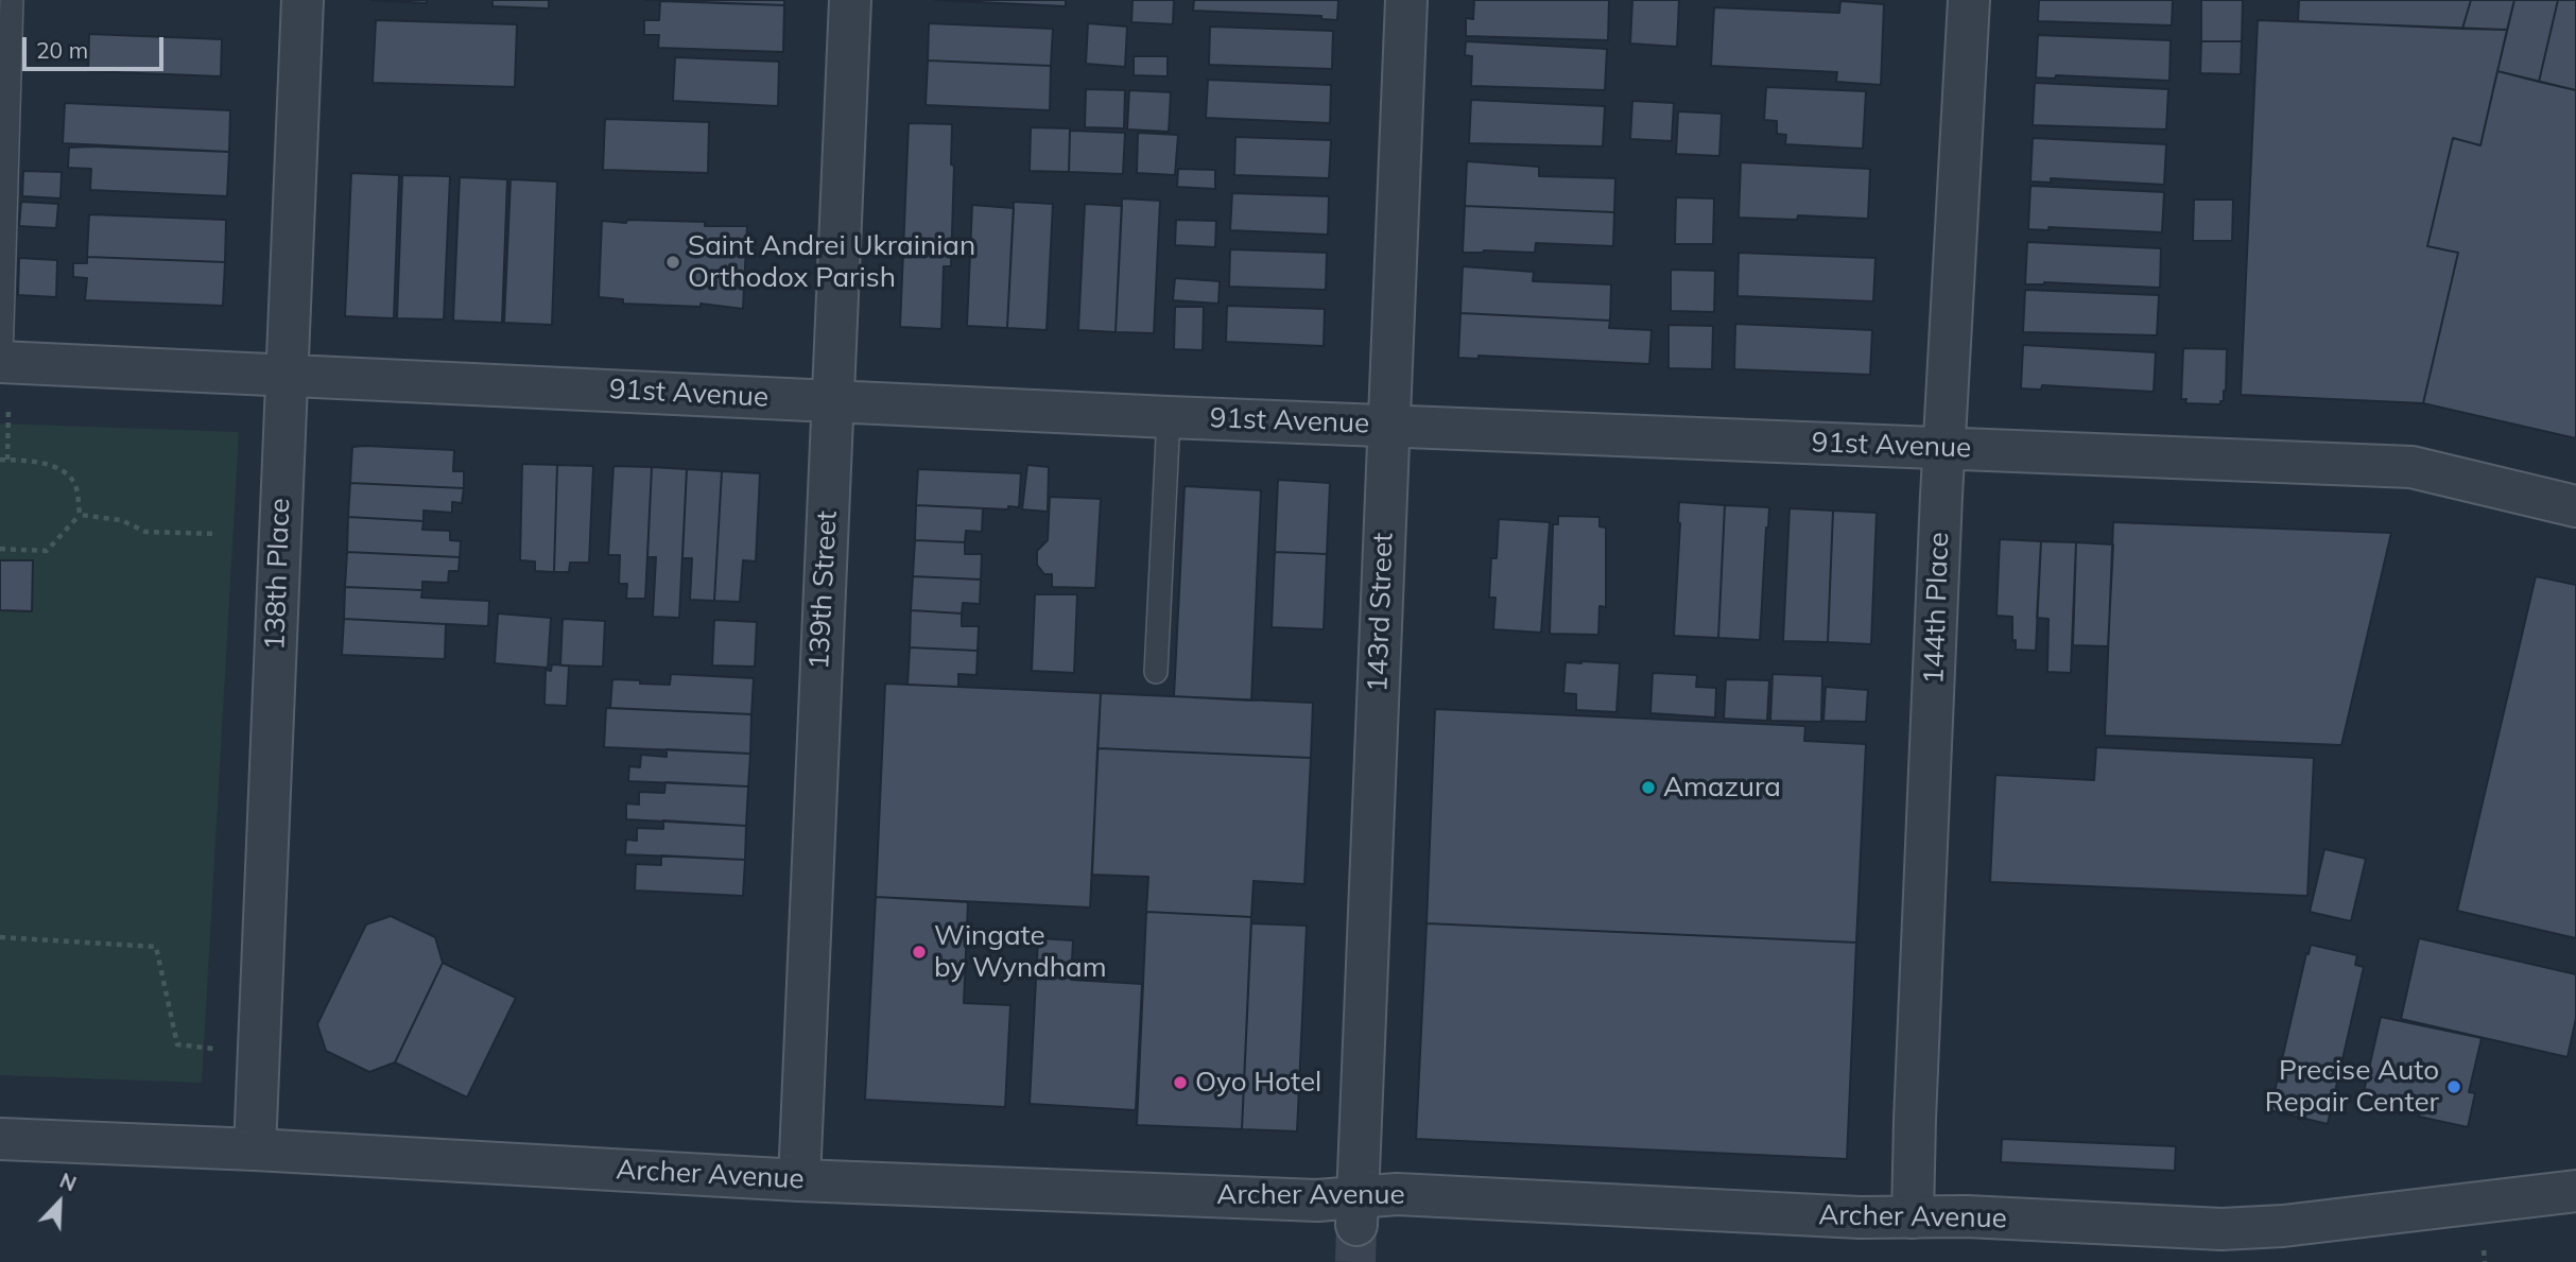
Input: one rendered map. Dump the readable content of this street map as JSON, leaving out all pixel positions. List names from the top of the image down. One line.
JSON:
{"streets":{"street":["91st Avenue","138th Place","139th Street","144th Place","143rd Street","Archer Avenue"]},"crossings":[["91st Avenue","138th Place"],["91st Avenue","139th Street"],["91st Avenue","144th Place"],["91st Avenue","143rd Street"],["138th Place","Archer Avenue"],["139th Street","Archer Avenue"],["144th Place","Archer Avenue"],["143rd Street","Archer Avenue"]],"places":["Saint Andrei Ukrainian Orthodox Parish","Amazura","Wingate by Wyndham","Oyo Hotel","Precise Auto Repair Center"],"scale_bar":"20 m","north":"top right"}
